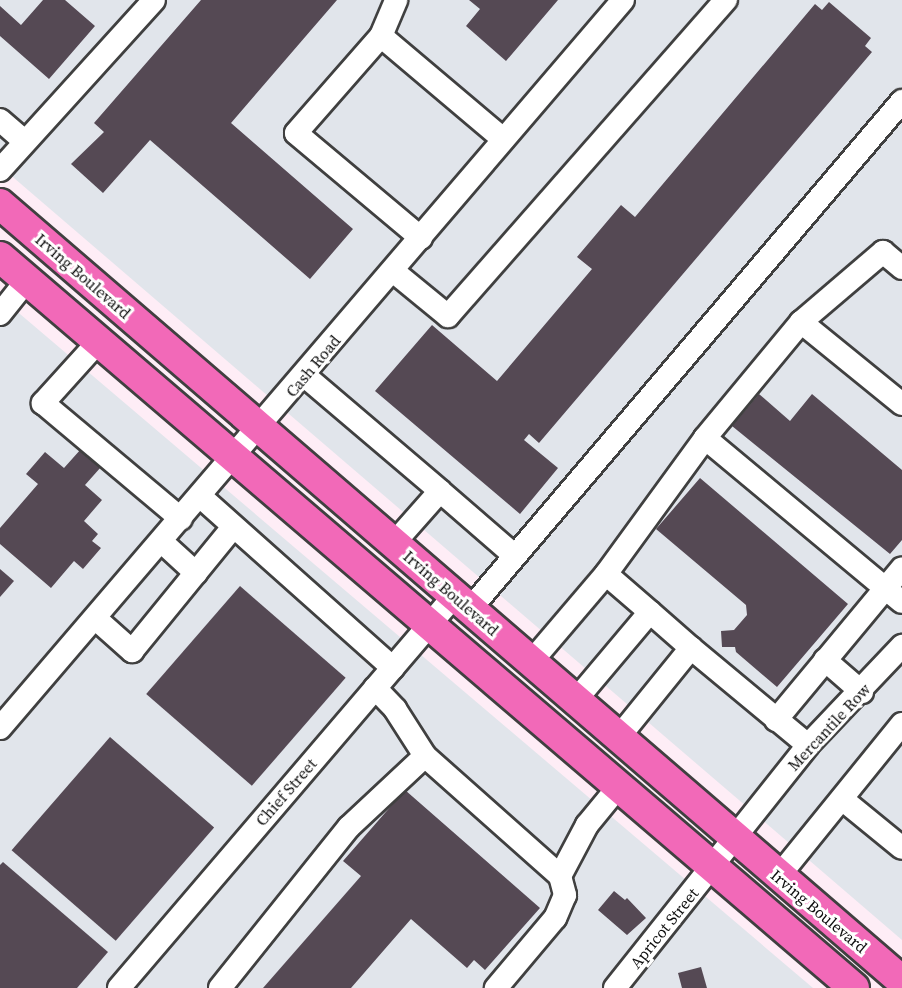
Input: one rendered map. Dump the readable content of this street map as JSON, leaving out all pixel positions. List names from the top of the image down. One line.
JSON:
{"streets":{"main road":["Irving Boulevard"],"street":["Cash Road","Mercantile Row","Chief Street","Apricot Street"]},"crossings":[["Irving Boulevard","Cash Road"],["Irving Boulevard","Mercantile Row"],["Irving Boulevard","Chief Street"],["Mercantile Row","Apricot Street"]]}
